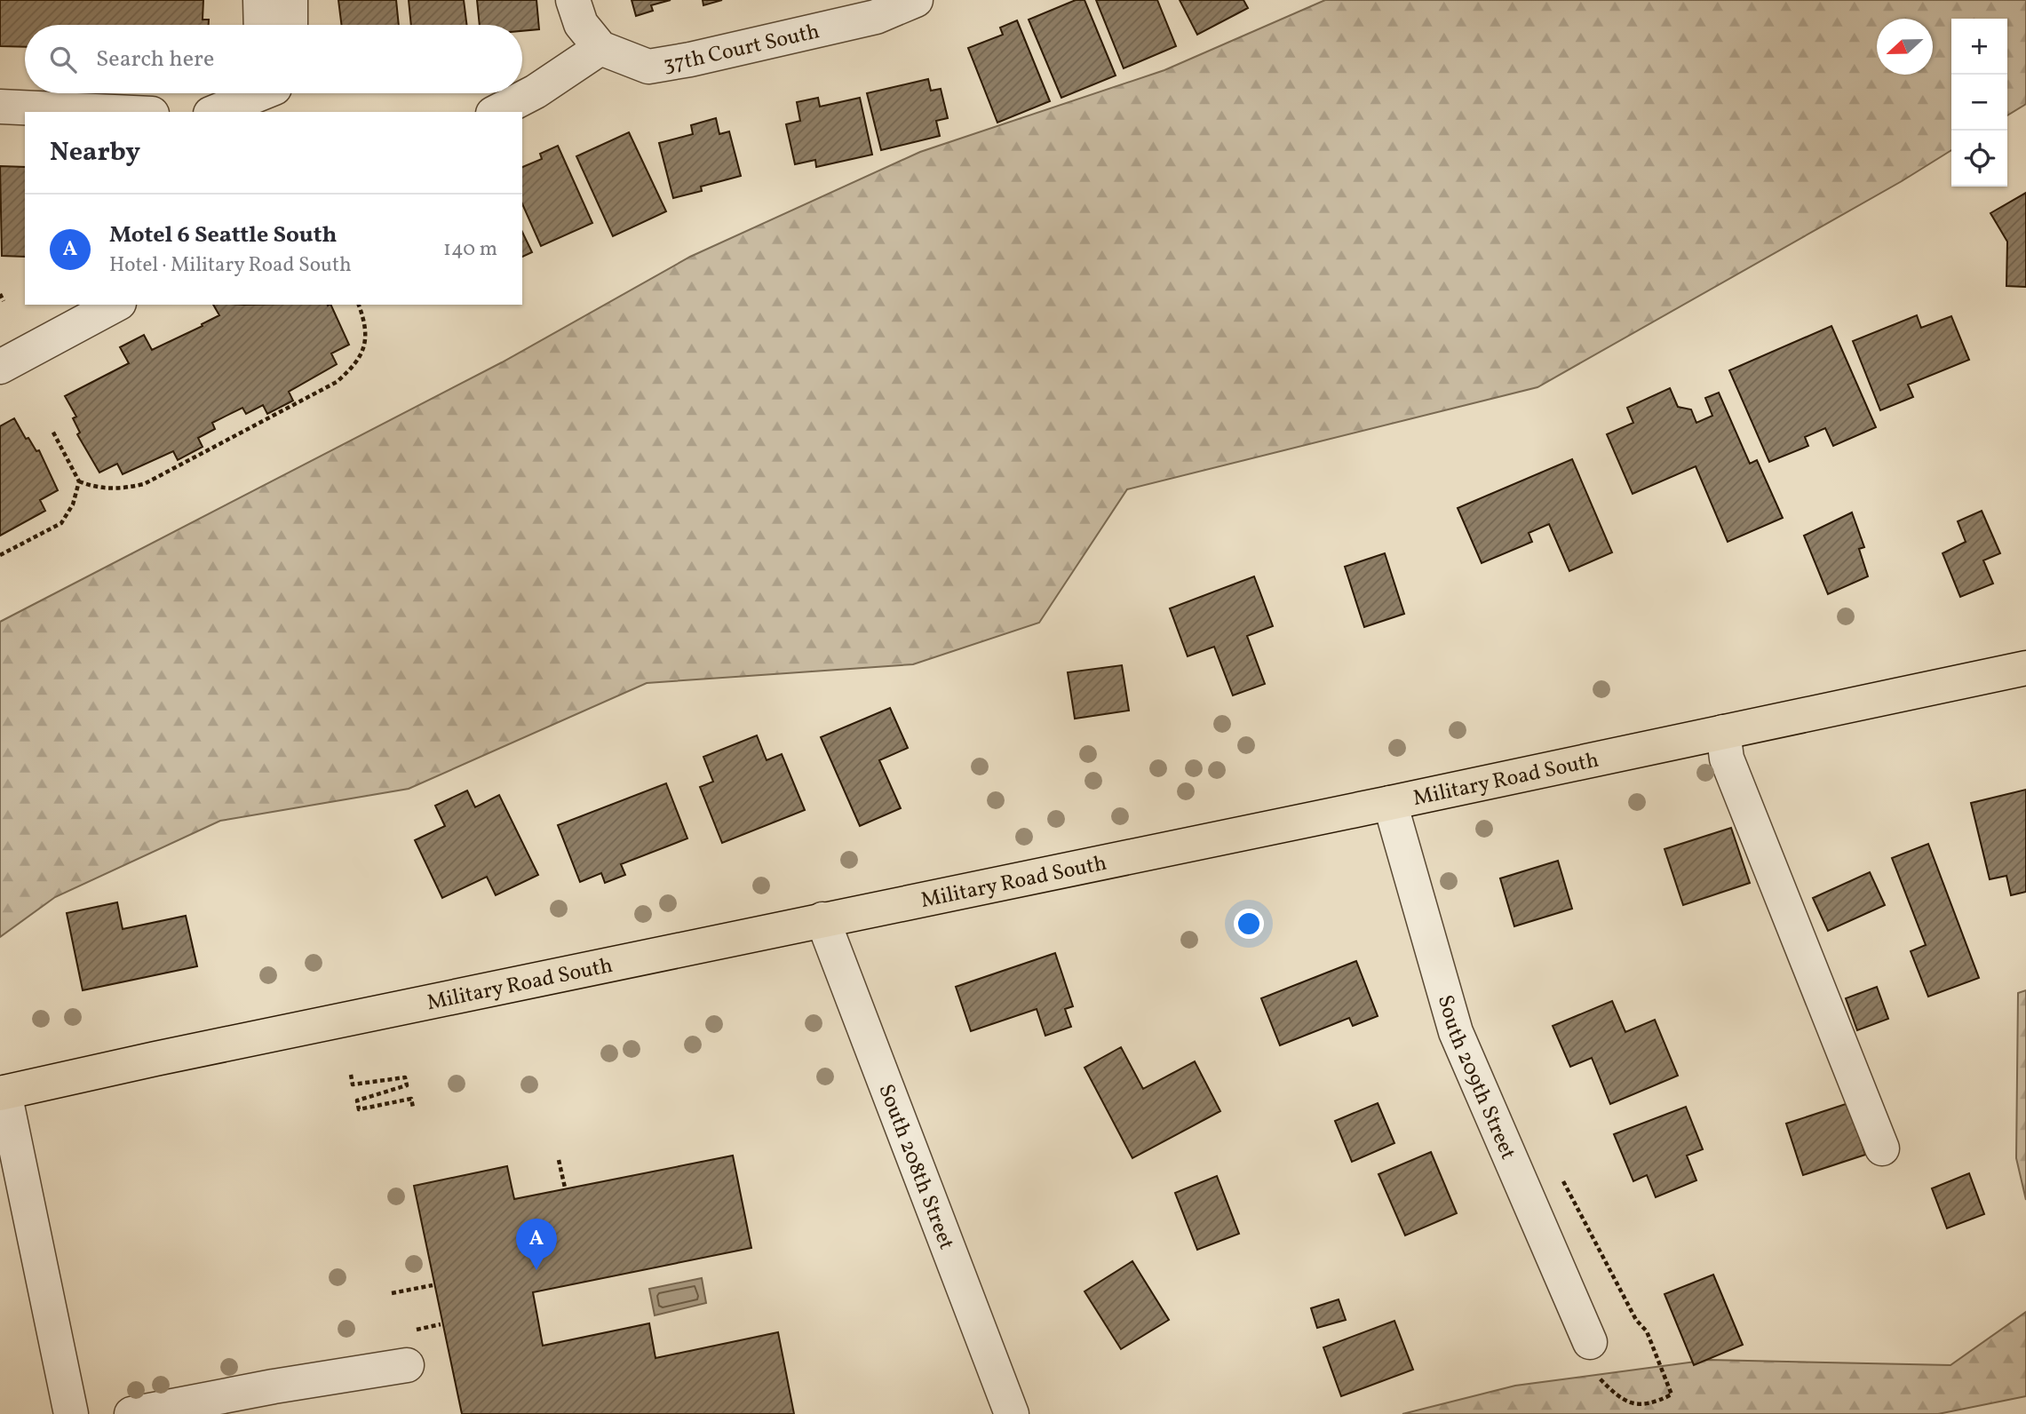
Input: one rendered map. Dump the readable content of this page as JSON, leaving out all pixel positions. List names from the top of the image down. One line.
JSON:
{"streets":{"main road":["Military Road South"],"street":["37th Court South","South 209th Street","South 208th Street"]},"crossings":[["Military Road South","South 209th Street"],["Military Road South","South 208th Street"]],"north":"left","page":{"map_buttons":["+","−"],"search":"Search here","heading":"Nearby","list":[{"mark":"A","name":"Motel 6 Seattle South","note":"Hotel · Military Road South","value":"140 m"}],"pins":"A"}}
